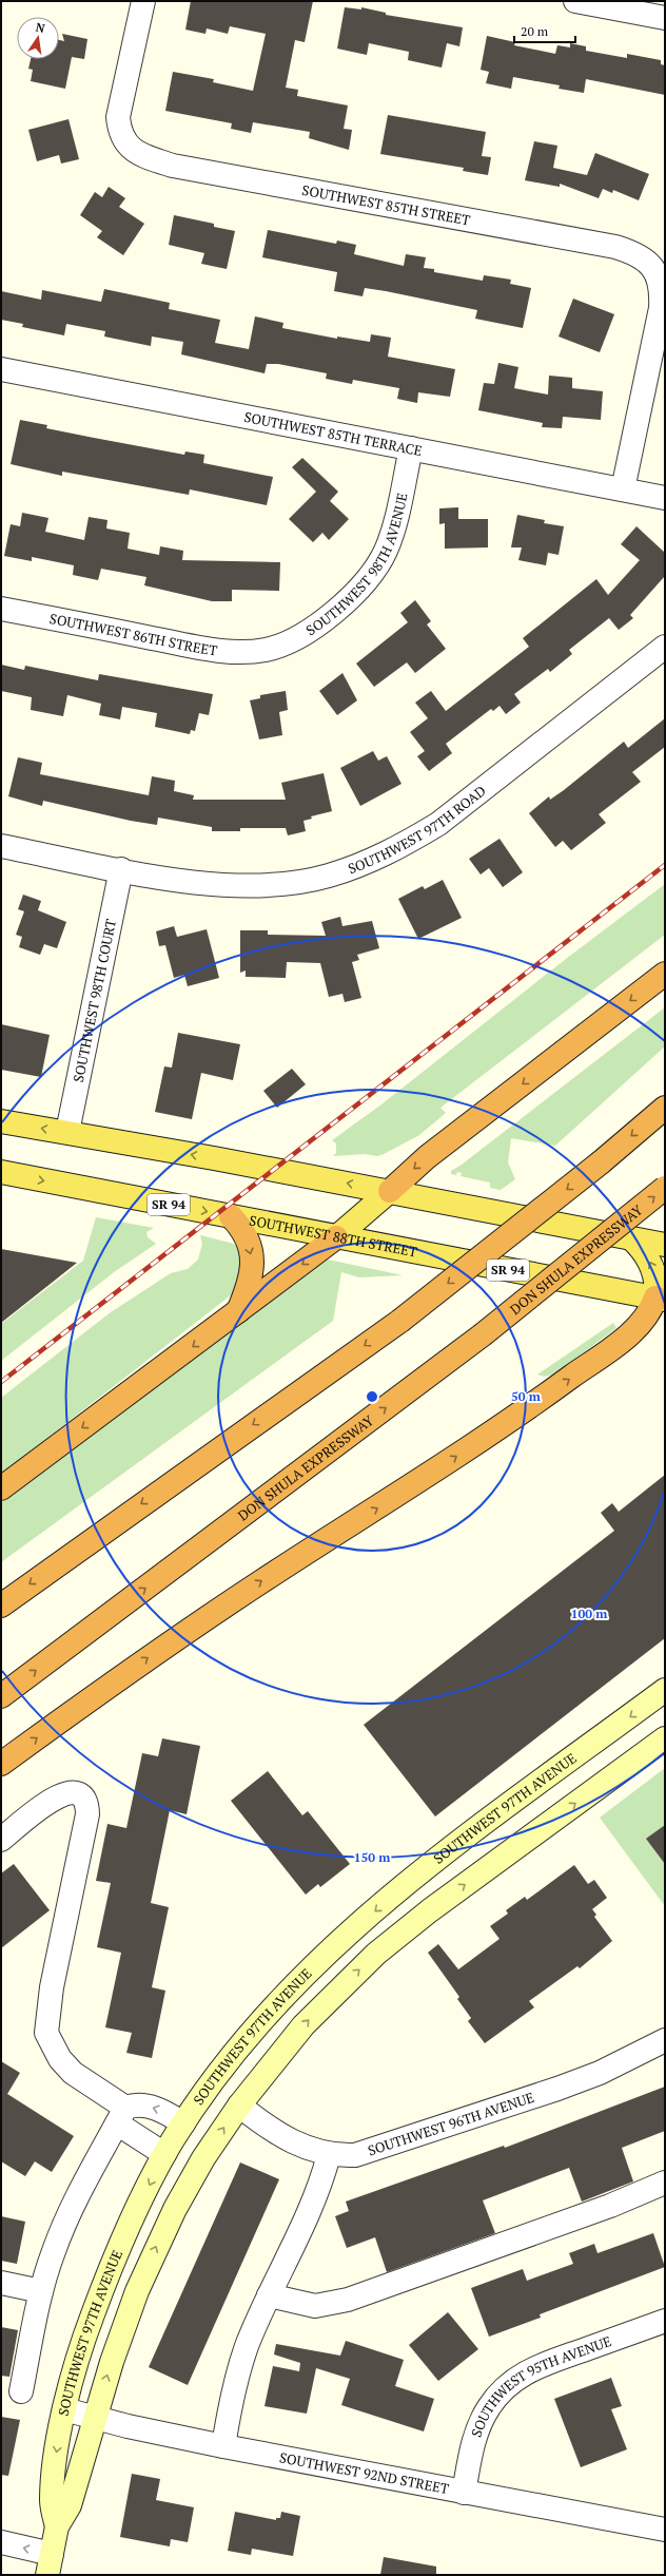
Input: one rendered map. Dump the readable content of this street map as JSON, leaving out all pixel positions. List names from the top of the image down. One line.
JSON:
{"streets":{"highway":["DON SHULA EXPRESSWAY"],"main road":["SR 94","SOUTHWEST 88TH STREET"],"street":["SOUTHWEST 85TH STREET","SOUTHWEST 85TH TERRACE","SOUTHWEST 98TH AVENUE","SOUTHWEST 86TH STREET","SOUTHWEST 97TH ROAD","SOUTHWEST 98TH COURT","SOUTHWEST 97TH AVENUE","SOUTHWEST 96TH AVENUE","SOUTHWEST 95TH AVENUE","SOUTHWEST 92ND STREET"]},"crossings":[["SOUTHWEST 85TH STREET","SOUTHWEST 85TH TERRACE"],["SOUTHWEST 85TH TERRACE","SOUTHWEST 98TH AVENUE"],["SOUTHWEST 98TH AVENUE","SOUTHWEST 86TH STREET"],["SOUTHWEST 97TH ROAD","SOUTHWEST 98TH COURT"],["SOUTHWEST 97TH AVENUE","SOUTHWEST 96TH AVENUE"],["SOUTHWEST 97TH AVENUE","SOUTHWEST 92ND STREET"],["SOUTHWEST 95TH AVENUE","SOUTHWEST 92ND STREET"]],"scale_bar":"20 m","north":"top","rings":["50 m","100 m","150 m"]}
